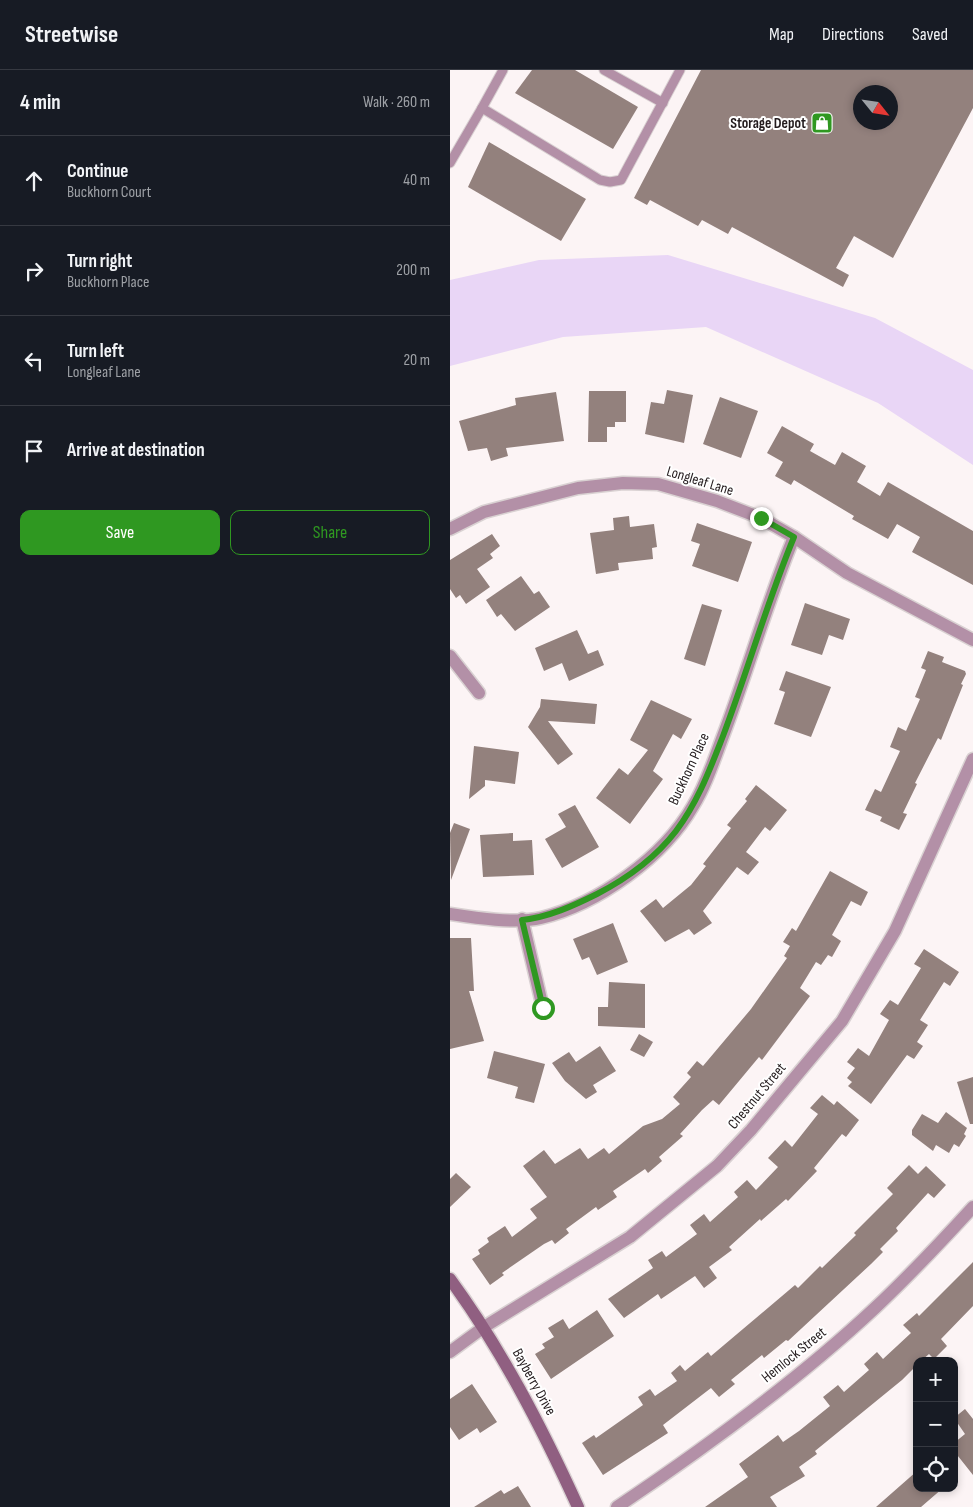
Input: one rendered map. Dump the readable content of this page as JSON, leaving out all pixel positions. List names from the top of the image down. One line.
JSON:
{"streets":{"street":["Longleaf Lane","Buckhorn Place","Chestnut Street","Hemlock Street","Bayberry Drive"]},"crossings":[["Longleaf Lane","Buckhorn Place"],["Chestnut Street","Bayberry Drive"]],"places":{"shop":["Storage Depot"]},"north":"bottom right","page":{"header":"Streetwise","nav":["Map","Directions","Saved"],"heading":["4 min","Walk · 260 m"],"list":[["Continue","Buckhorn Court","40 m"],["Turn right","Buckhorn Place","200 m"],["Turn left","Longleaf Lane","20 m"],"Arrive at destination"],"buttons":["Save","Share"],"map_buttons":["+","−"]}}
